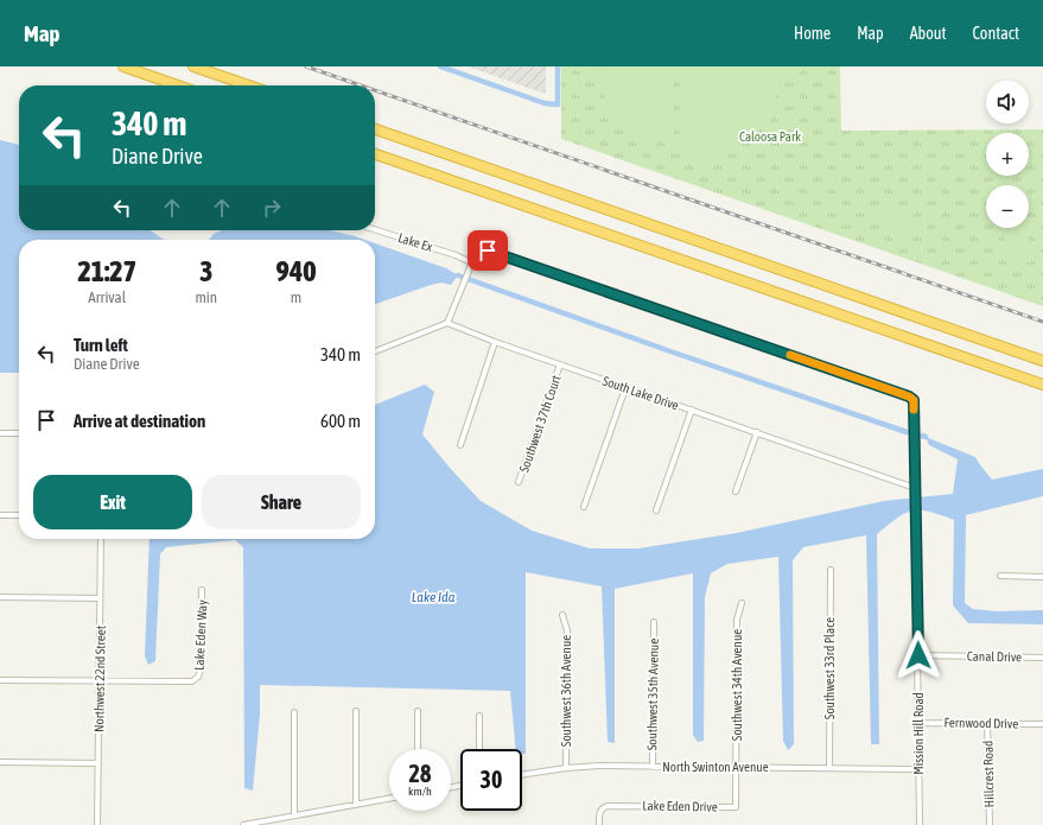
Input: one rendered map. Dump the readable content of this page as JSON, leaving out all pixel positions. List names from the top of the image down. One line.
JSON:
{"streets":{"street":["Lake Ex","South Lake Drive","Southwest 37th Court","Lake Eden Way","Canal Drive","Southwest 33rd Place","Northwest 22nd Street","Southwest 34th Avenue","Southwest 36th Avenue","Southwest 35th Avenue","Fernwood Drive","Mission Hill Road","North Swinton Avenue","Hillcrest Road","Lake Eden Drive"]},"crossings":[["Lake Ex","Mission Hill Road"],["South Lake Drive","Southwest 37th Court"],["South Lake Drive","Mission Hill Road"],["Lake Eden Way","Northwest 22nd Street"],["Canal Drive","Mission Hill Road"],["Southwest 33rd Place","North Swinton Avenue"],["Southwest 34th Avenue","North Swinton Avenue"],["Southwest 34th Avenue","Lake Eden Drive"],["Southwest 36th Avenue","North Swinton Avenue"],["Southwest 35th Avenue","North Swinton Avenue"],["Fernwood Drive","Mission Hill Road"],["Fernwood Drive","Hillcrest Road"],["Mission Hill Road","North Swinton Avenue"],["North Swinton Avenue","Lake Eden Drive"]],"water":["Lake Ida"],"parks":["Caloosa Park"],"page":{"header":"Map","nav":["Home","Map","About","Contact"],"map_buttons":["+","−"],"turn":["340 m","Diane Drive"],"eta":["21:27","Arrival","3","min","940","m"],"list":[{"name":"Turn left","note":"Diane Drive","value":"340 m"},{"name":"Arrive at destination","value":"600 m"}],"buttons":["Exit","Share"],"speed":"28 km/h","limit":"30"}}
